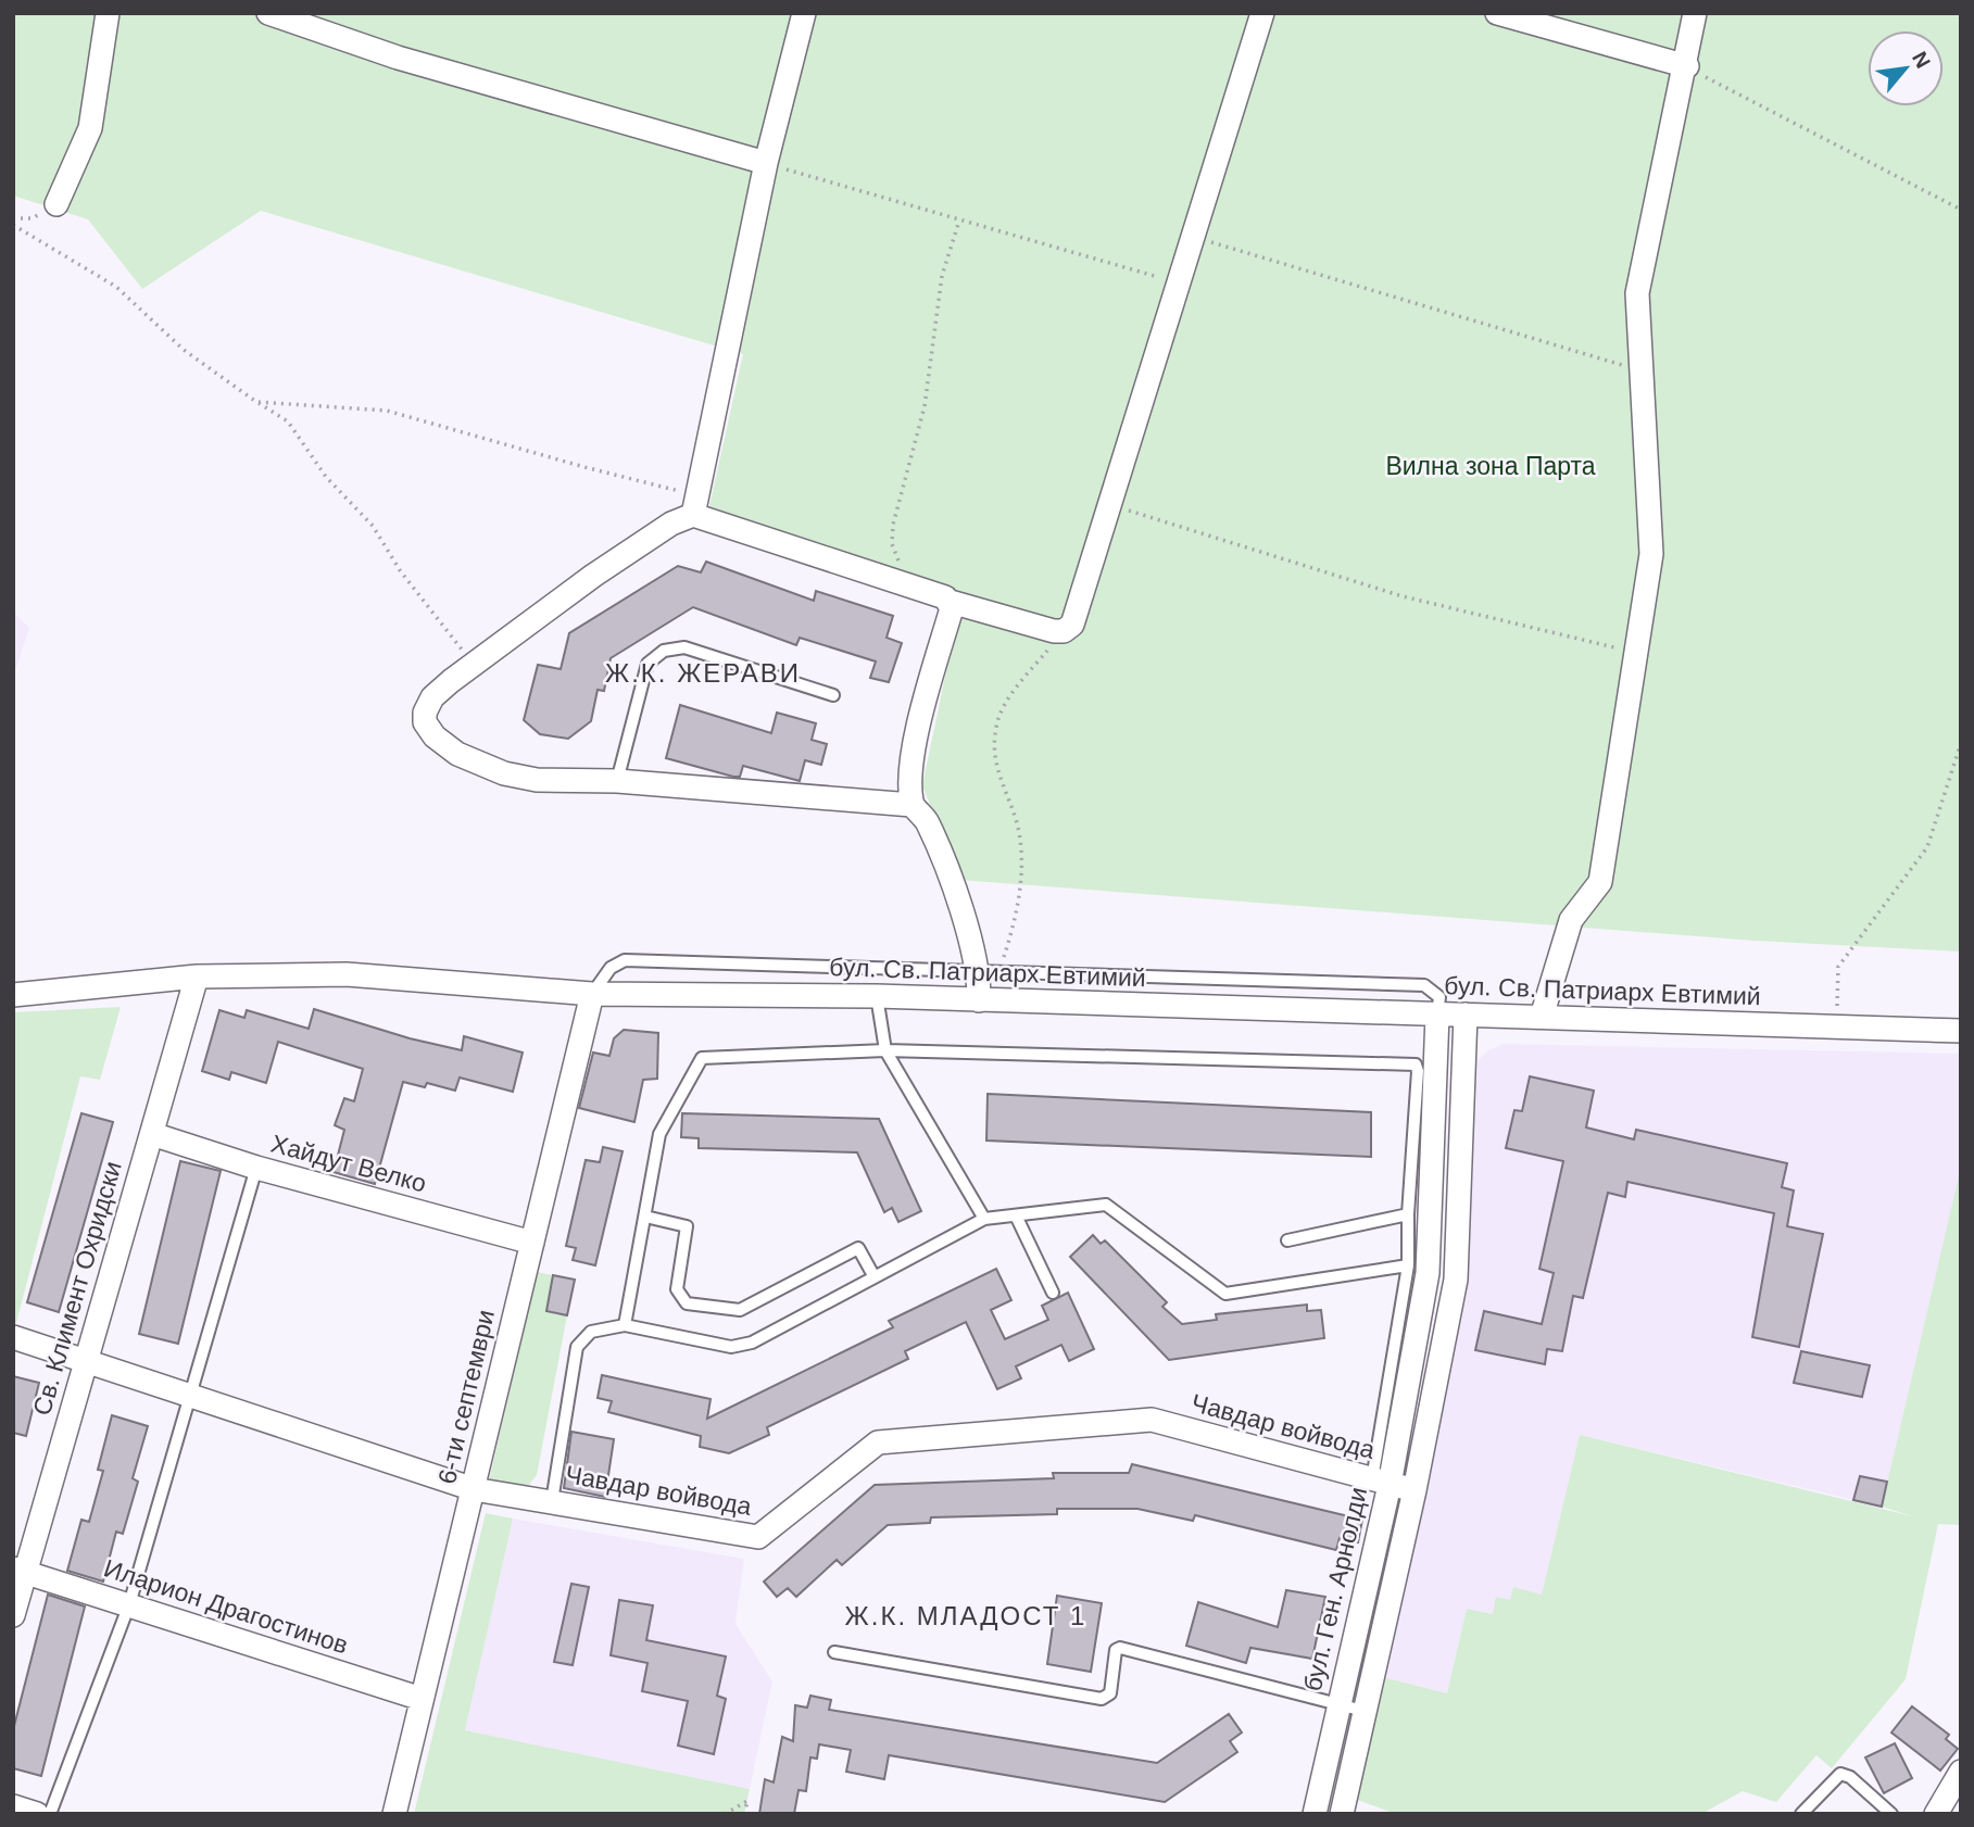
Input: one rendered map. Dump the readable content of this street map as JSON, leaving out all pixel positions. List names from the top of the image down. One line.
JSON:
{"streets":{"street":["бул. Св. Патриарх Евтимий","Хайдут Велко","Св. Климент Охридски","6-ти септември","Чавдар войвода","бул. Ген. Арнолди","Иларион Драгостинов"]},"crossings":[["бул. Св. Патриарх Евтимий","Св. Климент Охридски"],["бул. Св. Патриарх Евтимий","6-ти септември"],["бул. Св. Патриарх Евтимий","бул. Ген. Арнолди"],["Хайдут Велко","Св. Климент Охридски"],["Хайдут Велко","6-ти септември"],["Св. Климент Охридски","Чавдар войвода"],["Св. Климент Охридски","Иларион Драгостинов"],["6-ти септември","Чавдар войвода"],["6-ти септември","Иларион Драгостинов"],["Чавдар войвода","бул. Ген. Арнолди"]],"districts":["Ж.К. ЖЕРАВИ","Ж.К. МЛАДОСТ 1"],"parks":["Вилна зона Парта"],"north":"top right"}
